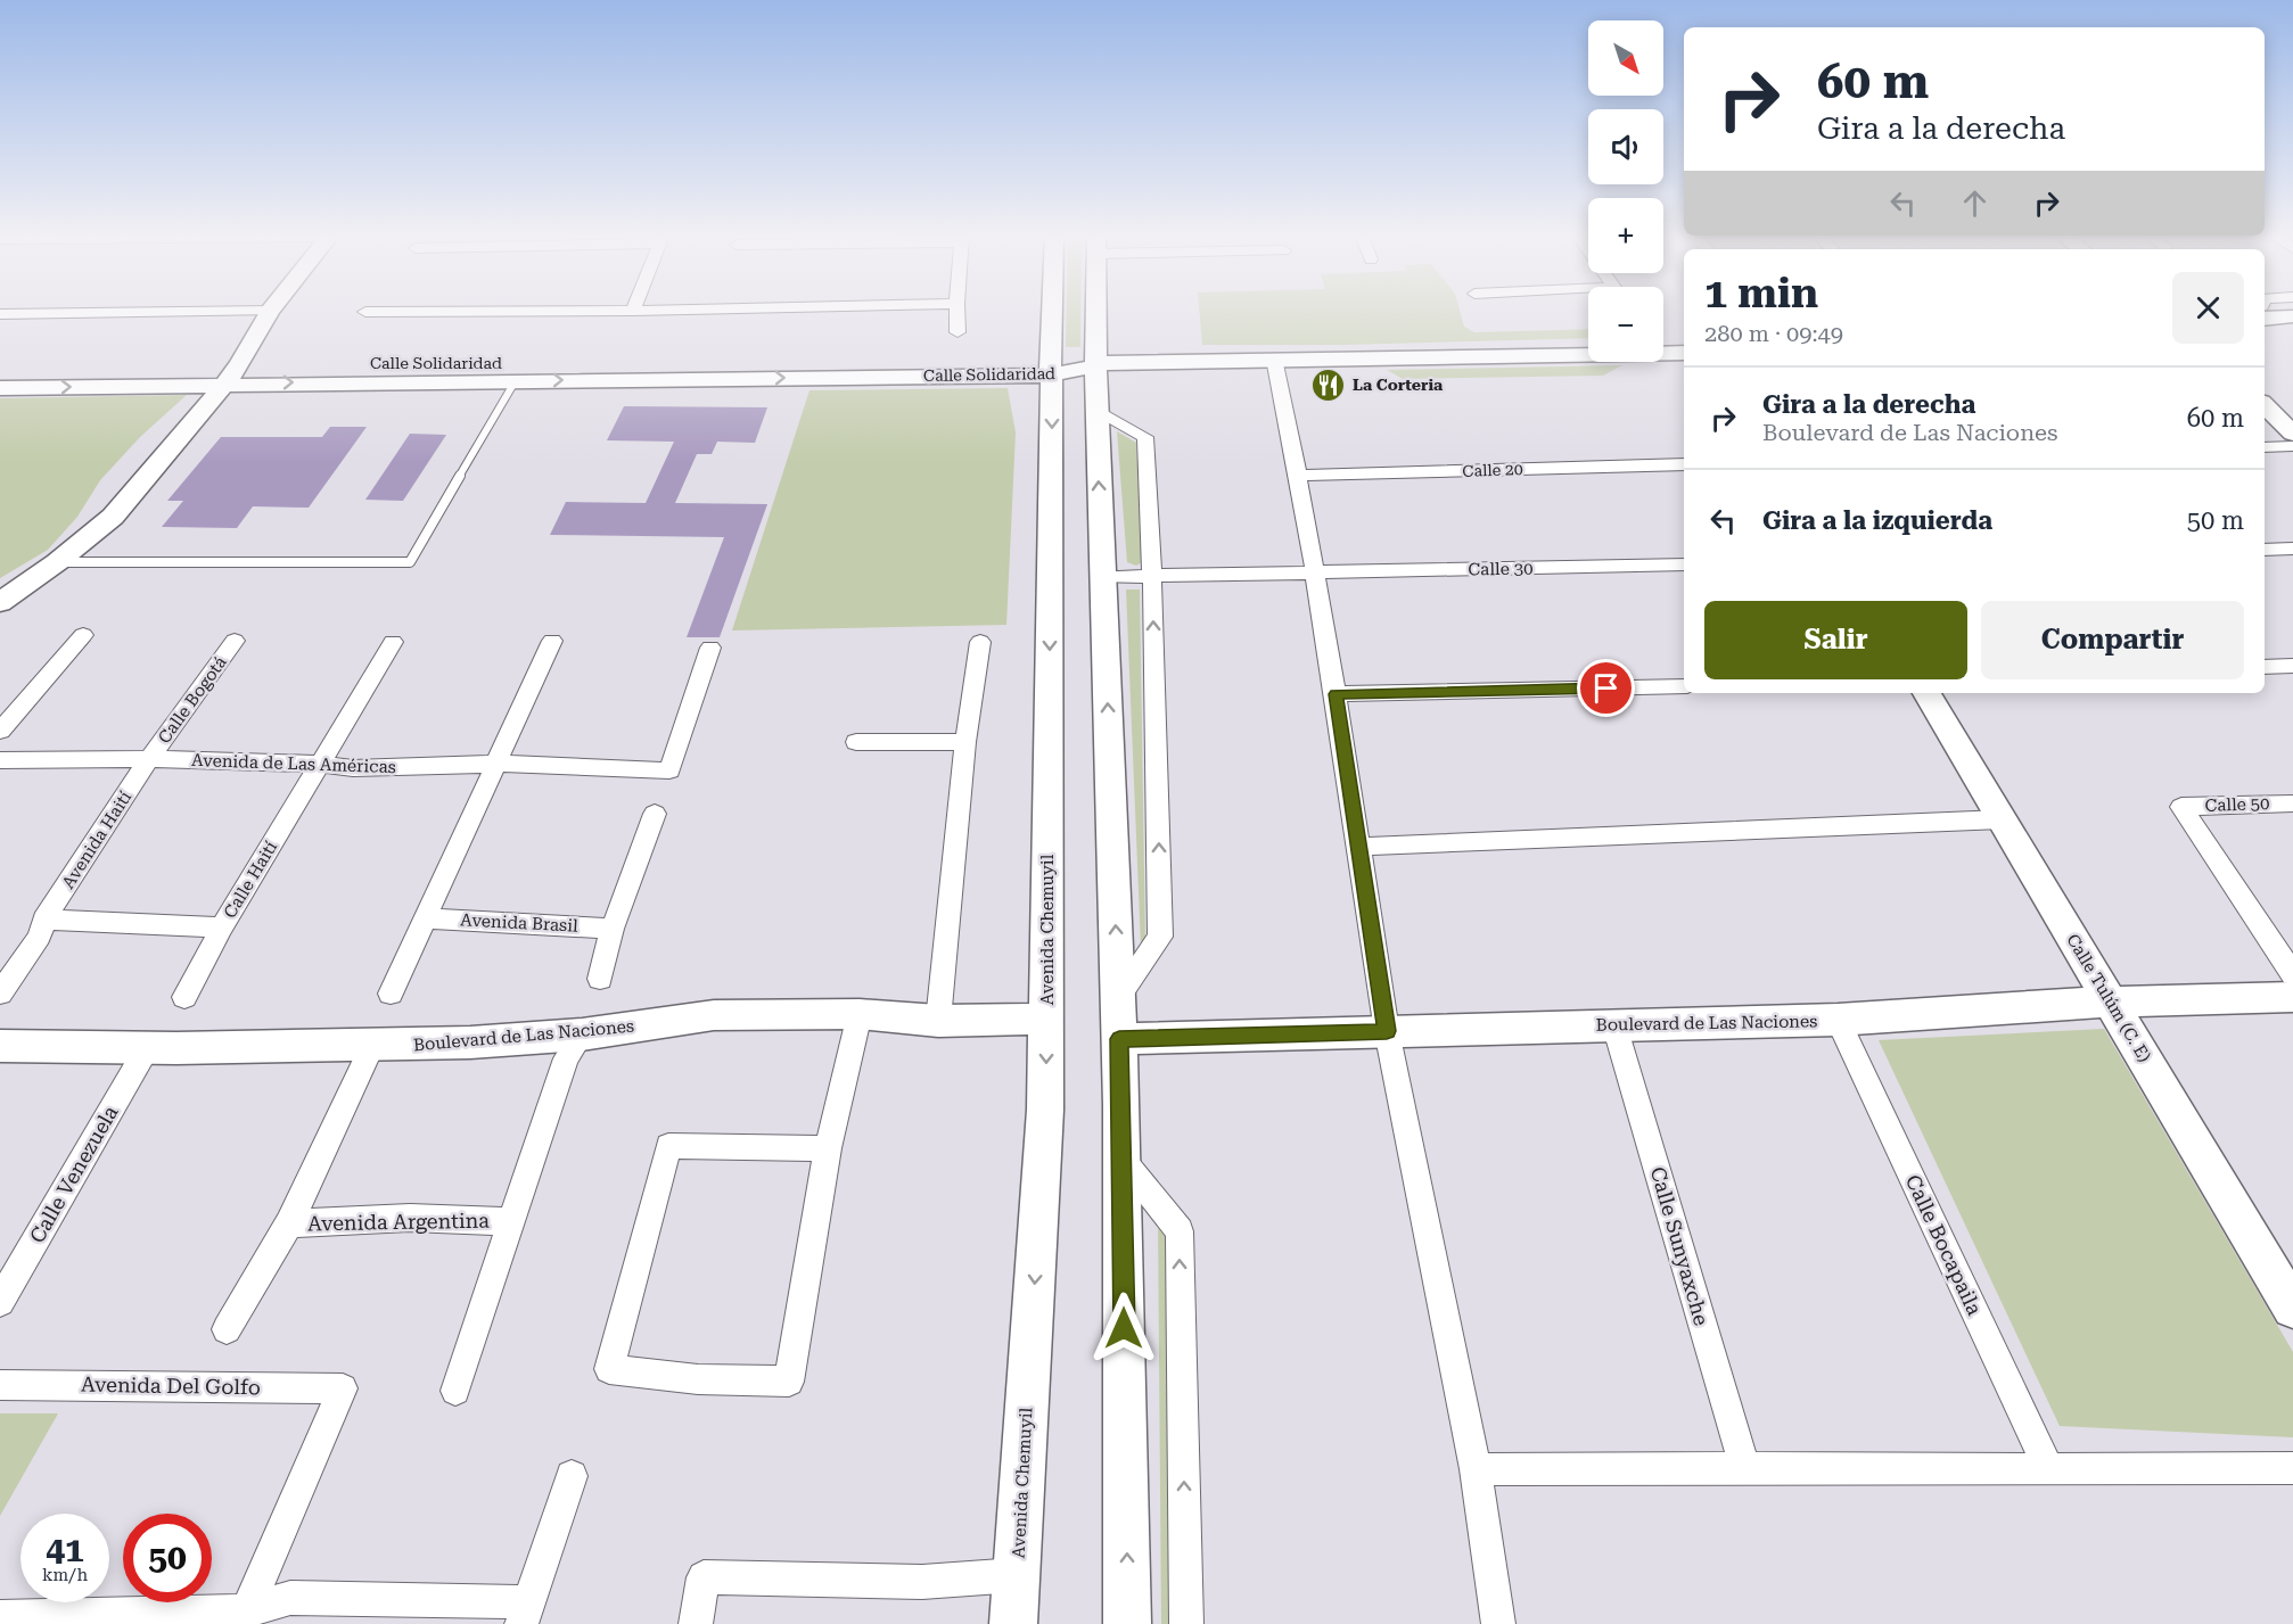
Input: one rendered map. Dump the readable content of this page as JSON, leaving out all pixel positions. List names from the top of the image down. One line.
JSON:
{"streets":{"main road":["Calle Solidaridad","Avenida Chemuyil","Calle Tulúm (C. E)","Boulevard de Las Naciones"],"street":["Calle 20","Calle 30","Calle Bogotá","Avenida de Las Américas","Calle 50","Avenida Haití","Calle Haití","Avenida Brasil","Calle Venezuela","Avenida Argentina","Calle Bocapaila","Calle Sunyaxche","Avenida Del Golfo"]},"crossings":[["Calle Solidaridad","Avenida Chemuyil"],["Calle Bogotá","Avenida de Las Américas"],["Calle Bogotá","Avenida Haití"],["Avenida de Las Américas","Avenida Haití"],["Avenida de Las Américas","Calle Haití"],["Avenida Chemuyil","Boulevard de Las Naciones"],["Calle Tulúm (C. E)","Boulevard de Las Naciones"],["Boulevard de Las Naciones","Calle Venezuela"],["Boulevard de Las Naciones","Avenida Argentina"],["Boulevard de Las Naciones","Calle Bocapaila"],["Boulevard de Las Naciones","Calle Sunyaxche"]],"places":{"restaurant":["La Corteria"]},"north":"bottom right","page":{"map_buttons":["+","−"],"turn":["60 m","Gira a la derecha"],"heading":["1 min","280 m · 09:49"],"list":[{"name":"Gira a la derecha","note":"Boulevard de Las Naciones","value":"60 m"},{"name":"Gira a la izquierda","value":"50 m"}],"buttons":["Salir","Compartir"],"speed":"41 km/h","limit":"50"}}
